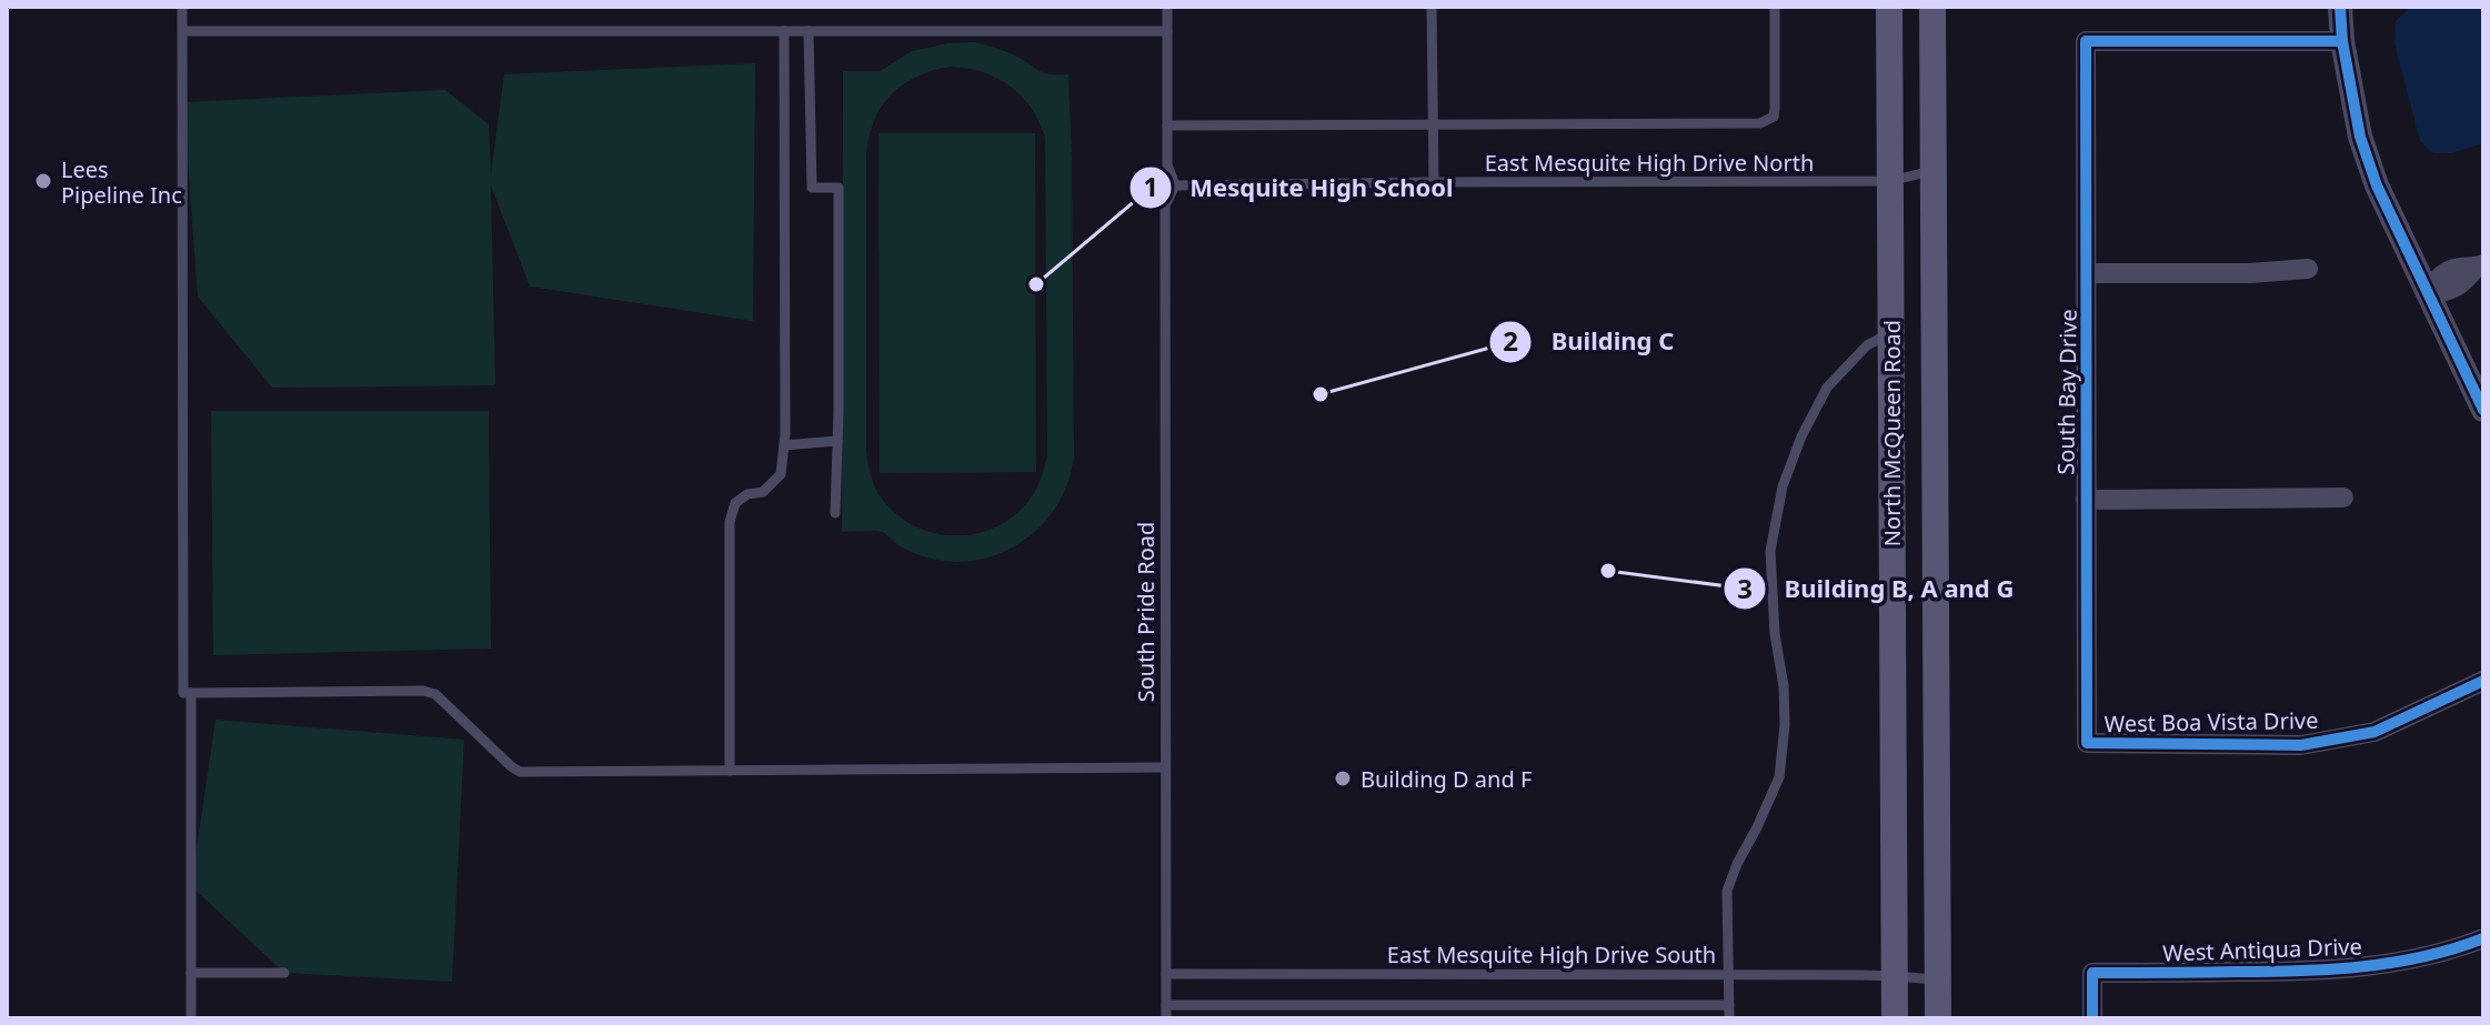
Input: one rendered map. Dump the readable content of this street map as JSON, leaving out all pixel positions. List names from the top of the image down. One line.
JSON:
{"streets":{"main road":["North McQueen Road"],"street":["South Bay Drive","West Boa Vista Drive","West Antiqua Drive"],"lane":["East Mesquite High Drive North","South Pride Road","East Mesquite High Drive South"]},"crossings":[["East Mesquite High Drive North","North McQueen Road"],["East Mesquite High Drive North","South Pride Road"],["South Bay Drive","West Boa Vista Drive"],["North McQueen Road","East Mesquite High Drive South"],["South Pride Road","East Mesquite High Drive South"]],"places":["Lees Pipeline Inc","Mesquite High School","Building C","Building B, A and G","Building D and F"]}
